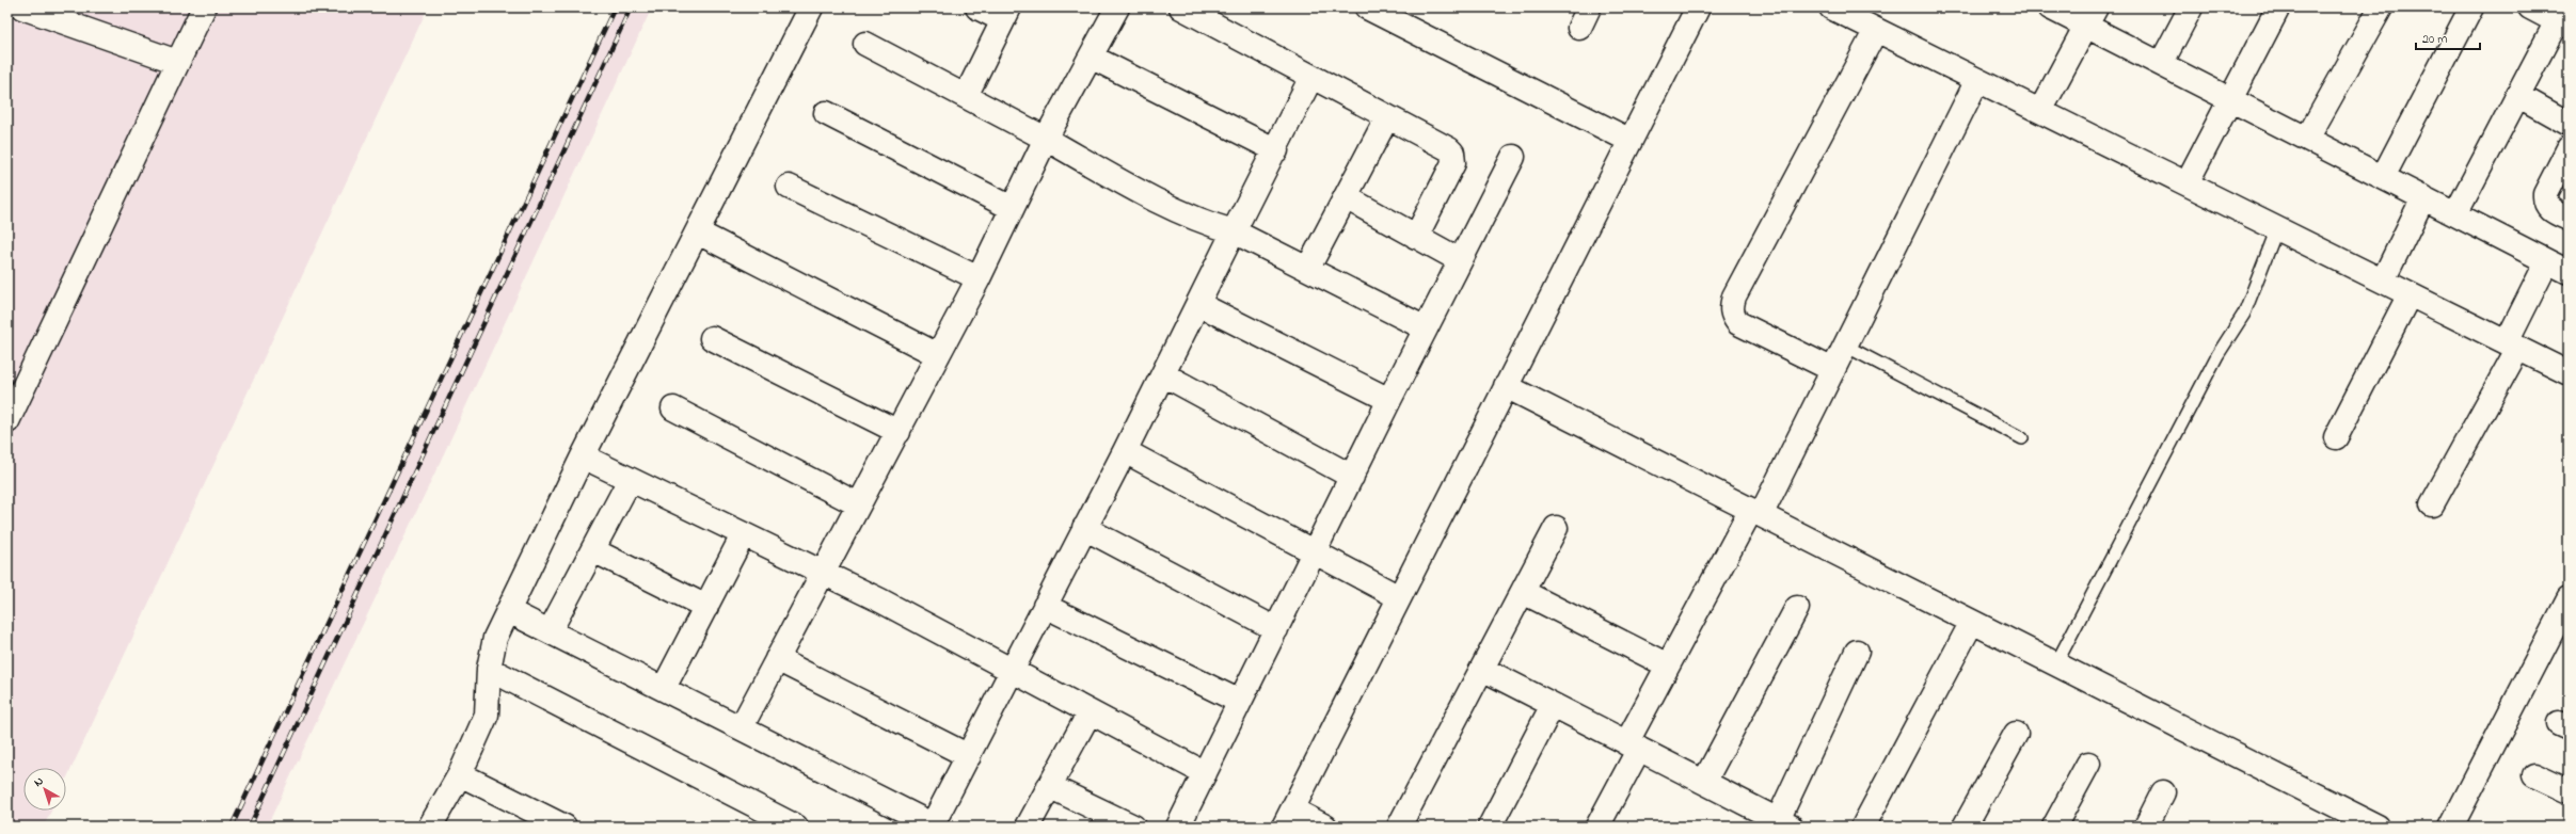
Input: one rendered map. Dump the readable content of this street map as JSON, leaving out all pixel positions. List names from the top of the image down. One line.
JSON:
{"scale_bar":"20 m","north":"top left"}
